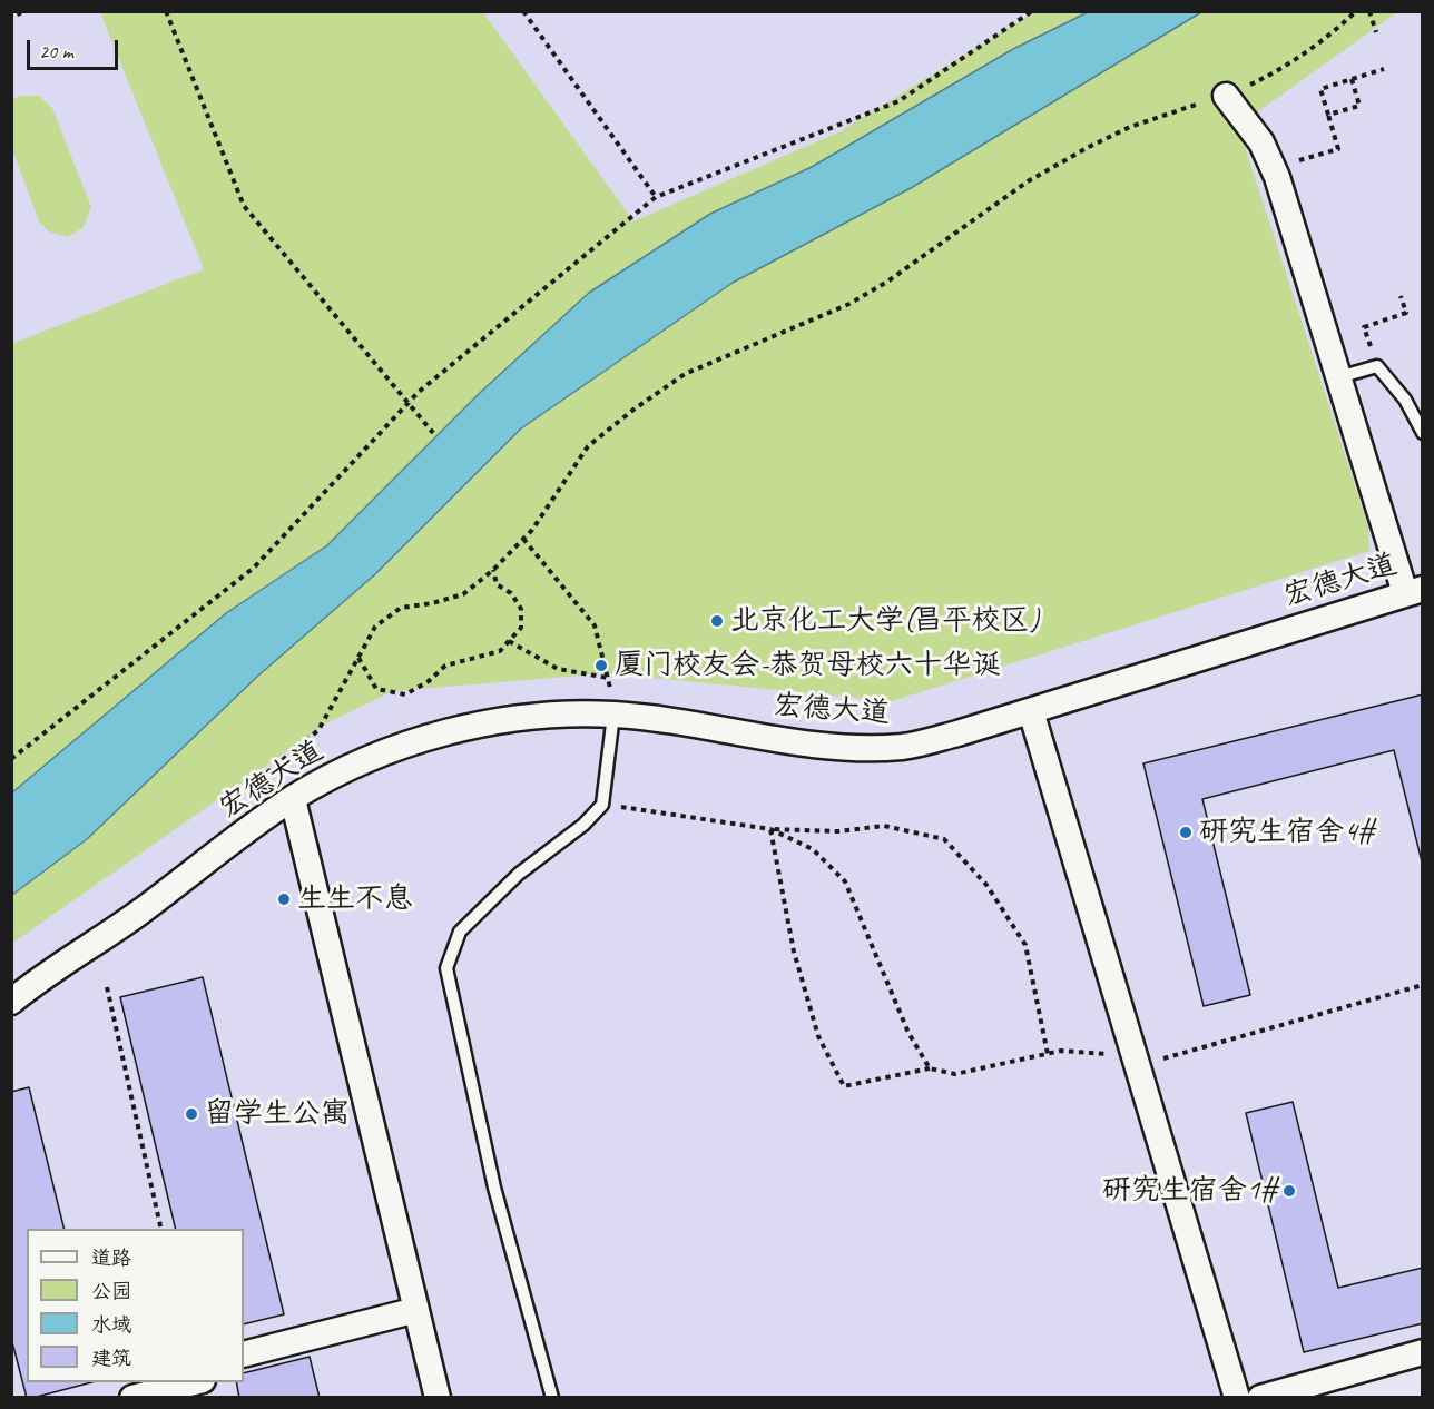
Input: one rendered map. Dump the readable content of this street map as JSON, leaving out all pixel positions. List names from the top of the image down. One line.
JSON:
{"streets":{"street":["宏德大道"]},"places":["北京化工大学(昌平校区)","厦门校友会-恭贺母校六十华诞","研究生宿舍4#","生生不息","留学生公寓","研究生宿舍1#"],"legend":["道路","公园","水域","建筑"],"scale_bar":"20 m"}
